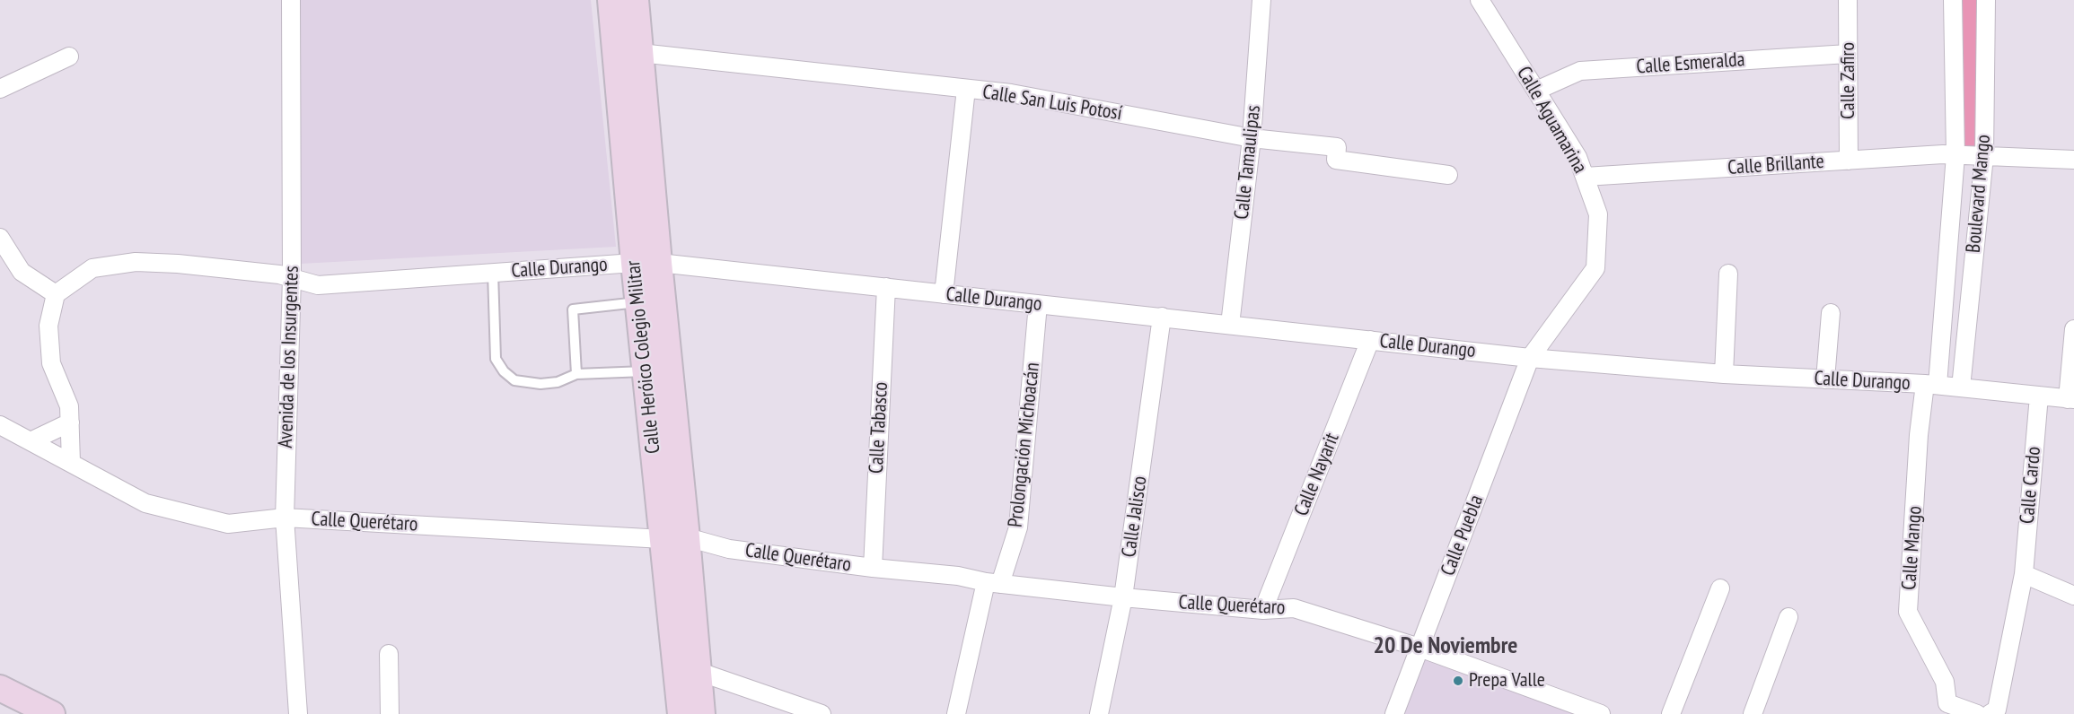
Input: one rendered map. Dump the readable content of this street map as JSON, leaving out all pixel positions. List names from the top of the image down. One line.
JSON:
{"streets":{"main road":["Calle Heróico Colegio Militar"],"street":["Calle Esmeralda","Calle Zafiro","Calle San Luis Potosí","Calle Aguamarina","Calle Tamaulipas","Calle Brillante","Boulevard Mango","Calle Durango","Avenida de los Insurgentes","Calle Tabasco","Prolongación Michoacán","Calle Nayarit","Calle Cardo","Calle Jalisco","Calle Querétaro","Calle Puebla","Calle Mango"]},"crossings":[["Calle Esmeralda","Calle Zafiro"],["Calle Esmeralda","Calle Aguamarina"],["Calle Zafiro","Calle Brillante"],["Calle San Luis Potosí","Calle Tamaulipas"],["Calle San Luis Potosí","Calle Heróico Colegio Militar"],["Calle Aguamarina","Calle Brillante"],["Calle Aguamarina","Calle Durango"],["Calle Aguamarina","Calle Puebla"],["Calle Tamaulipas","Calle Durango"],["Calle Brillante","Boulevard Mango"],["Boulevard Mango","Calle Durango"],["Boulevard Mango","Calle Mango"],["Calle Durango","Avenida de los Insurgentes"],["Calle Durango","Calle Heróico Colegio Militar"],["Calle Durango","Calle Tabasco"],["Calle Durango","Prolongación Michoacán"],["Calle Durango","Calle Nayarit"],["Calle Durango","Calle Cardo"],["Calle Durango","Calle Jalisco"],["Calle Durango","Calle Puebla"],["Calle Durango","Calle Mango"],["Avenida de los Insurgentes","Calle Querétaro"],["Calle Heróico Colegio Militar","Calle Querétaro"],["Calle Tabasco","Calle Querétaro"],["Prolongación Michoacán","Calle Querétaro"],["Calle Nayarit","Calle Querétaro"],["Calle Jalisco","Calle Querétaro"],["Calle Querétaro","Calle Puebla"]],"districts":["20 De Noviembre"],"places":["Prepa Valle"]}
